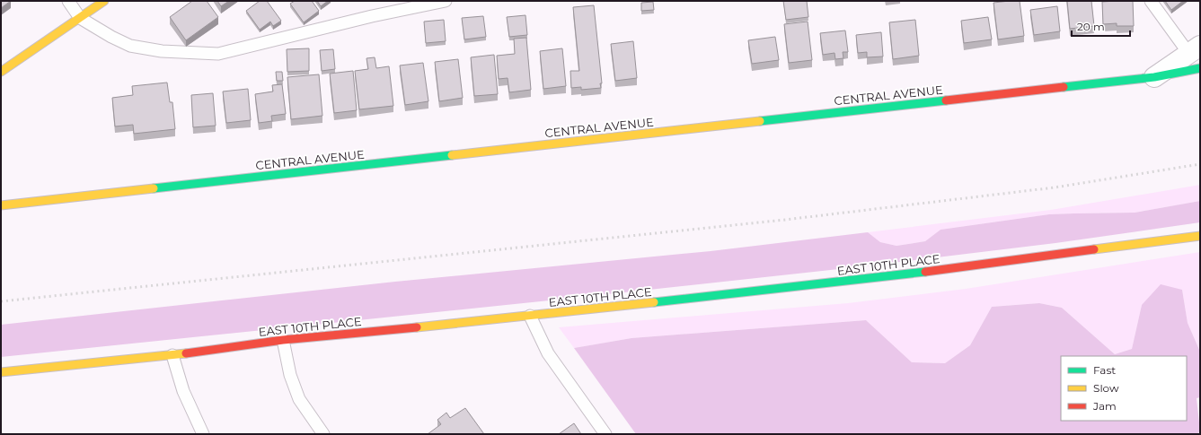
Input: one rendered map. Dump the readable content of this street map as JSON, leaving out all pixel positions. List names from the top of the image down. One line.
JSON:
{"streets":{"street":["CENTRAL AVENUE","EAST 10TH PLACE"]},"legend":["Fast","Slow","Jam"],"scale_bar":"20 m"}
